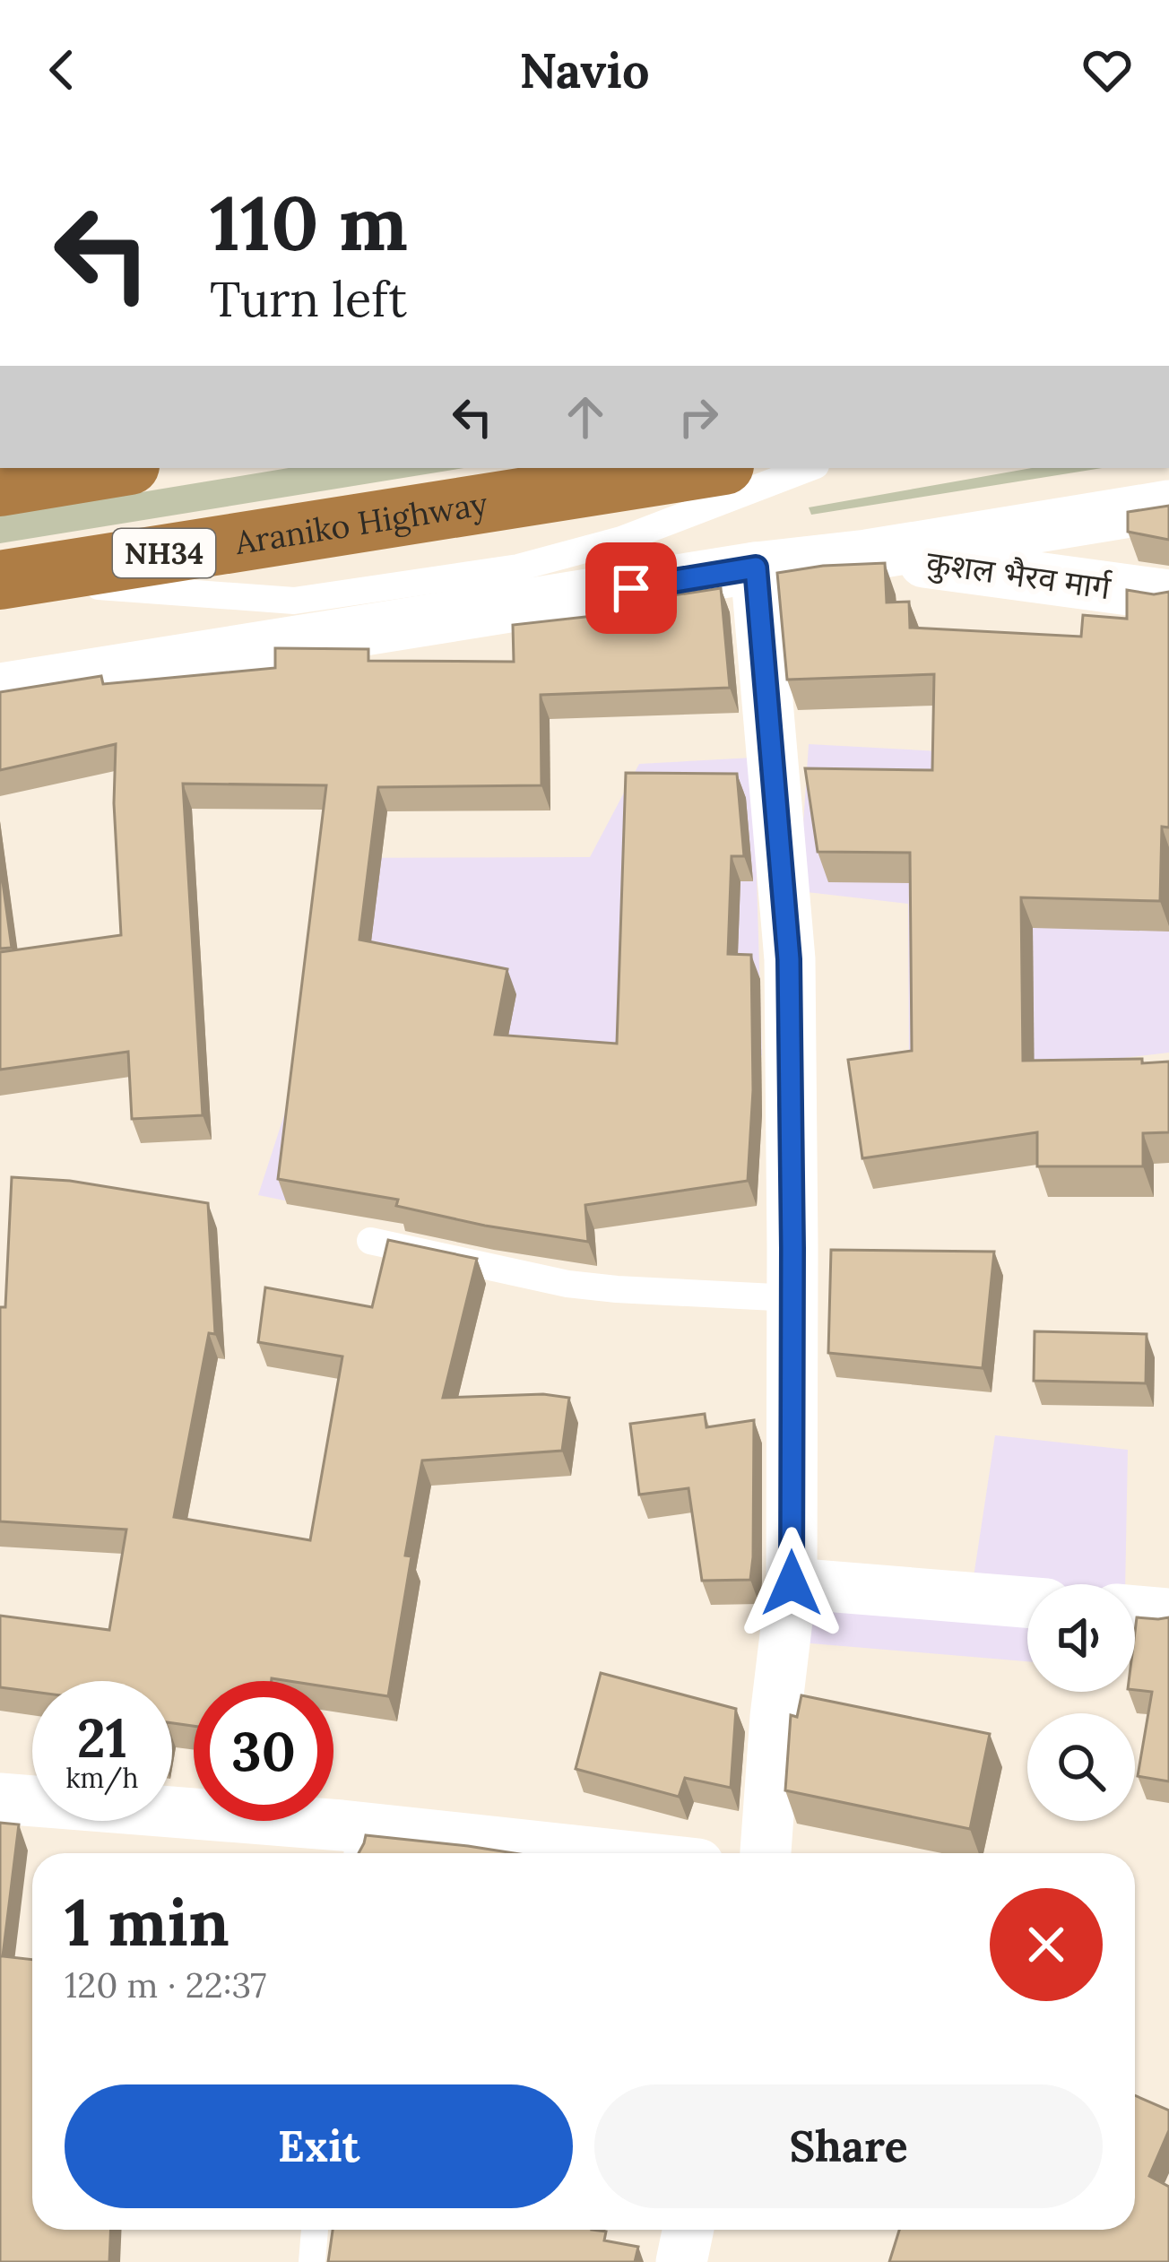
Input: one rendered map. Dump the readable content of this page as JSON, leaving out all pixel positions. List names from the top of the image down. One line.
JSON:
{"streets":{"highway":["Araniko Highway","NH34"],"street":["कुशल‌ भैरव मार्ग"]},"page":{"header":"Navio","turn":["110 m","Turn left"],"speed":"21 km/h","limit":"30","heading":["1 min","120 m · 22:37"],"buttons":["Exit","Share"]}}
